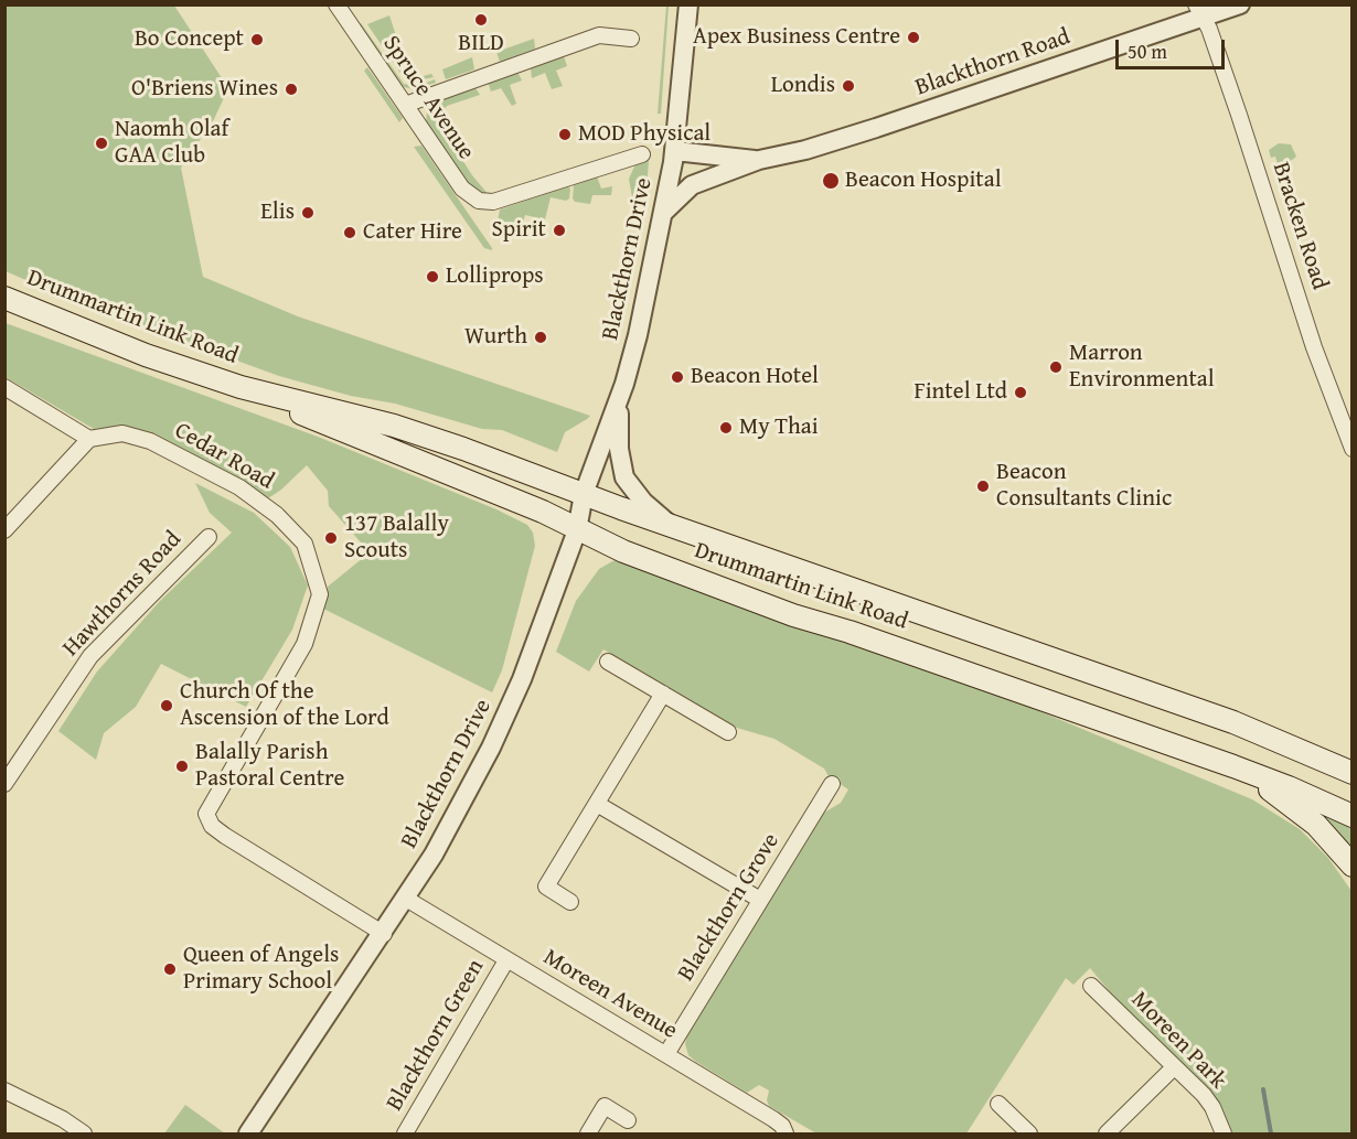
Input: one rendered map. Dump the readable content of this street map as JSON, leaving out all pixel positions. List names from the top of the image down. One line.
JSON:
{"streets":{"main road":["Drummartin Link Road"],"street":["Blackthorn Road","Spruce Avenue","Bracken Road","Blackthorn Drive","Cedar Road","Hawthorns Road","Blackthorn Grove","Moreen Avenue","Blackthorn Green","Moreen Park"]},"crossings":[["Blackthorn Road","Bracken Road"],["Blackthorn Road","Blackthorn Drive"],["Blackthorn Drive","Drummartin Link Road"],["Blackthorn Drive","Cedar Road"],["Blackthorn Drive","Moreen Avenue"],["Blackthorn Grove","Moreen Avenue"],["Moreen Avenue","Blackthorn Green"]],"places":["BILD","Apex Business Centre","Bo Concept","Londis","O'Briens Wines","MOD Physical","Naomh Olaf GAA Club","Beacon Hospital","Elis","Spirit","Cater Hire","Lolliprops","Wurth","Marron Environmental","Beacon Hotel","Fintel Ltd","My Thai","Beacon Consultants Clinic","137 Balally Scouts","Church Of the Ascension of the Lord","Balally Parish Pastoral Centre","Queen of Angels Primary School"],"scale_bar":"50 m"}
